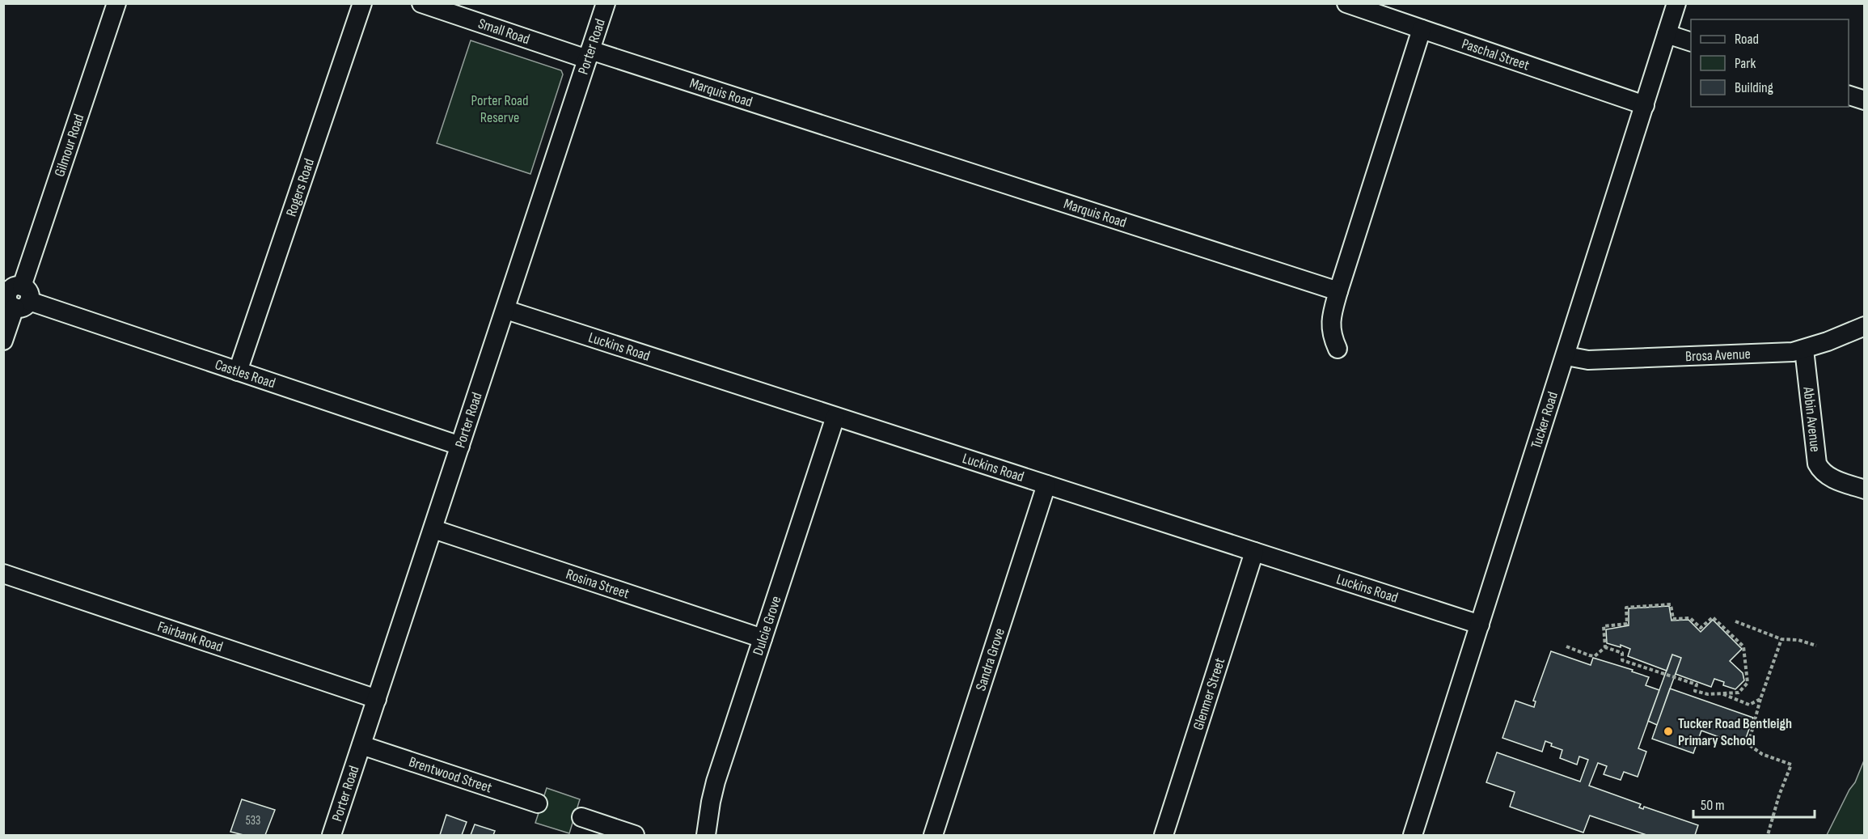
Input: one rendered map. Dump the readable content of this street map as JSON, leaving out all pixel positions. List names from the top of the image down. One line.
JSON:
{"streets":{"street":["Small Road","Porter Road","Paschal Street","Marquis Road","Gilmour Road","Rogers Road","Luckins Road","Brosa Avenue","Castles Road","Tucker Road","Abbin Avenue","Rosina Street","Dulcie Grove","Fairbank Road","Sandra Grove","Glenmer Street","Brentwood Street"]},"crossings":[["Small Road","Porter Road"],["Small Road","Marquis Road"],["Porter Road","Marquis Road"],["Porter Road","Luckins Road"],["Porter Road","Castles Road"],["Porter Road","Rosina Street"],["Porter Road","Fairbank Road"],["Porter Road","Brentwood Street"],["Paschal Street","Tucker Road"],["Gilmour Road","Castles Road"],["Rogers Road","Castles Road"],["Luckins Road","Tucker Road"],["Luckins Road","Dulcie Grove"],["Luckins Road","Sandra Grove"],["Luckins Road","Glenmer Street"],["Brosa Avenue","Tucker Road"],["Brosa Avenue","Abbin Avenue"],["Rosina Street","Dulcie Grove"]],"parks":["Porter Road Reserve"],"places":["Tucker Road Bentleigh Primary School"],"house_numbers":["533"],"legend":["Road","Park","Building"],"scale_bar":"50 m"}
